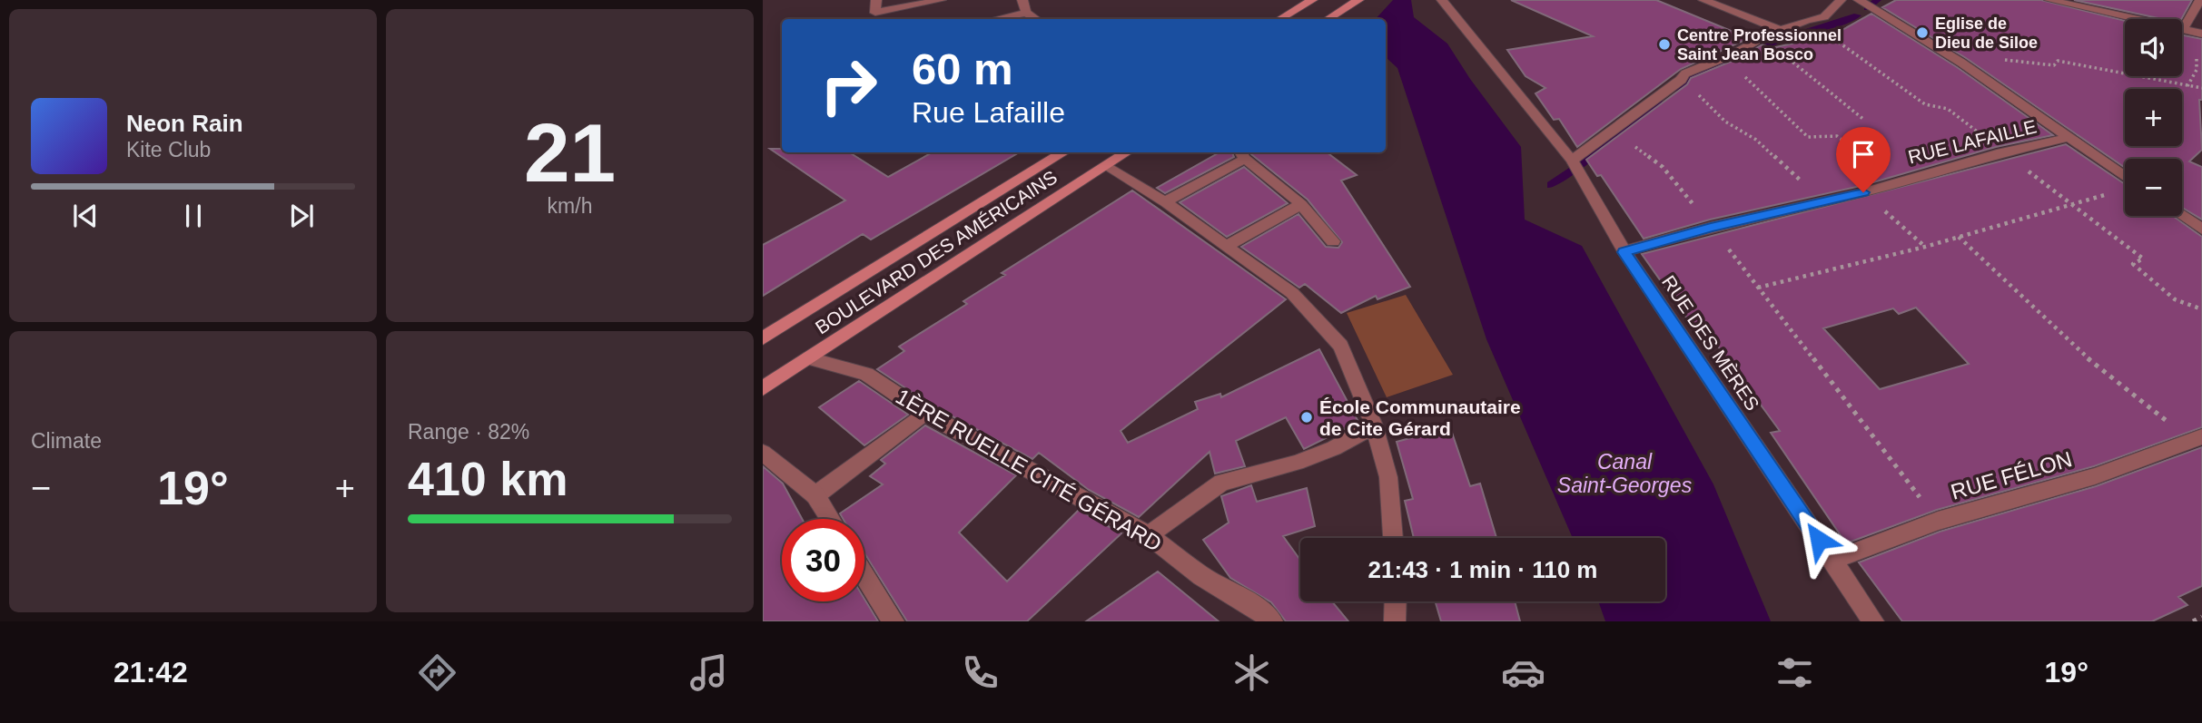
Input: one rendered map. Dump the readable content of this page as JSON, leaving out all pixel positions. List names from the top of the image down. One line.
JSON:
{"streets":{"main road":["BOULEVARD DES AMÉRICAINS"],"street":["RUE LAFAILLE","RUE DES MÈRES","1ÈRE RUELLE CITÉ GÉRARD","RUE FÉLON"]},"crossings":[["RUE LAFAILLE","RUE DES MÈRES"],["BOULEVARD DES AMÉRICAINS","1ÈRE RUELLE CITÉ GÉRARD"],["RUE DES MÈRES","RUE FÉLON"]],"water":["Canal Saint-Georges"],"places":["Eglise de Dieu de Siloe","Centre Professionnel Saint Jean Bosco","École Communautaire de Cite Gérard"],"page":{"tile":[["21","km/h"],"Climate",["Range · 82%","410 km"]],"map_buttons":["+","−"],"turn":["60 m","Rue Lafaille"],"song":["Neon Rain","Kite Club"],"heat":["−","19°","+"],"limit":"30","trip":"21:43 · 1 min · 110 m","tabs":["21:42","19°"]}}
